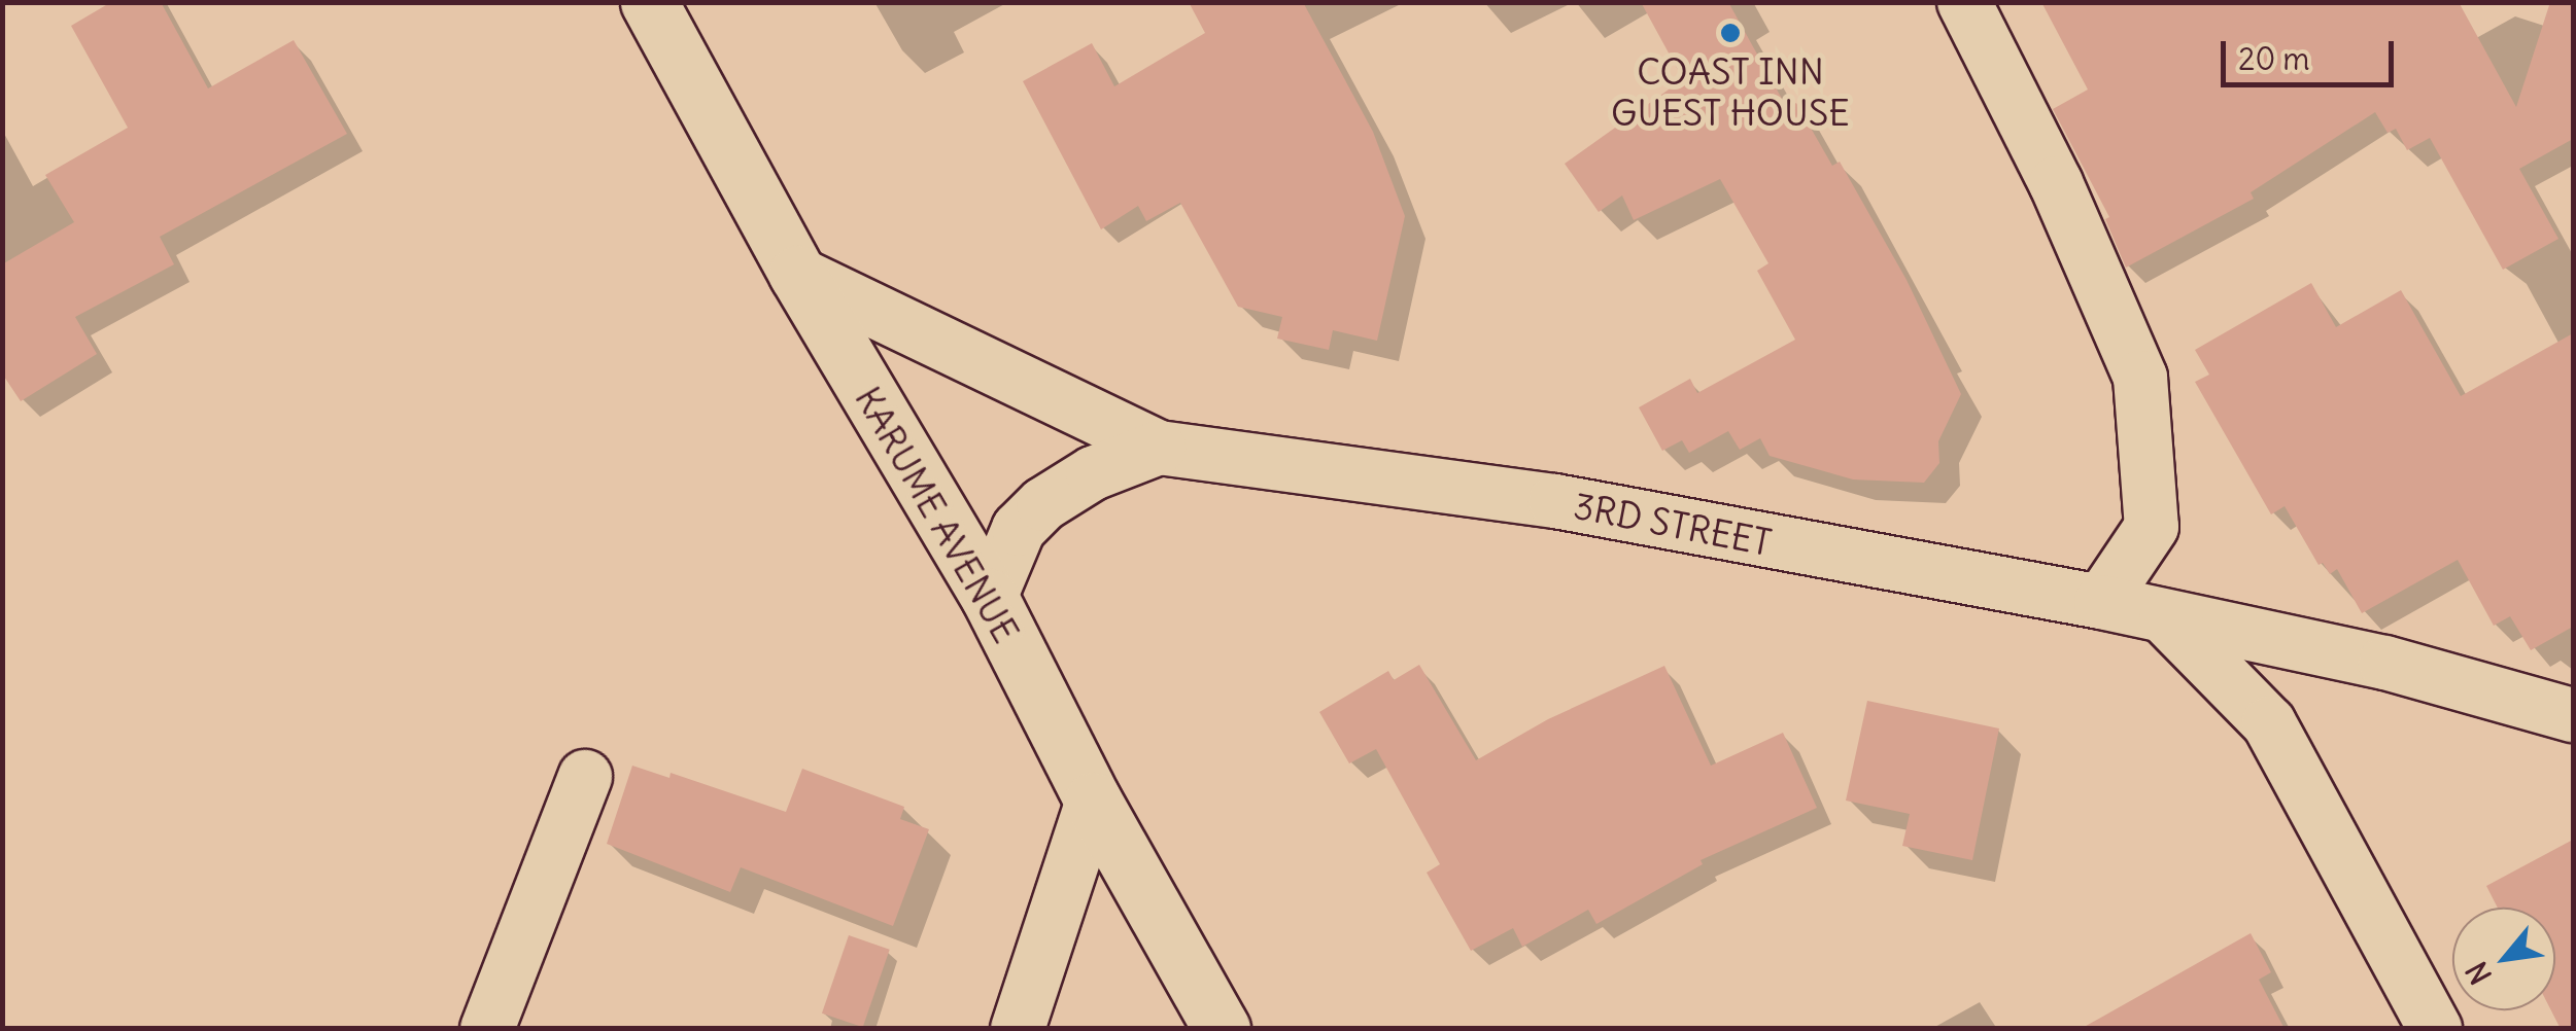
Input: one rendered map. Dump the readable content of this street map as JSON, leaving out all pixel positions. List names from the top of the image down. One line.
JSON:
{"streets":{"main road":["KARUME AVENUE"],"street":["3RD STREET"]},"crossings":[["KARUME AVENUE","3RD STREET"]],"places":["COAST INN GUEST HOUSE"],"scale_bar":"20 m","north":"bottom left"}
